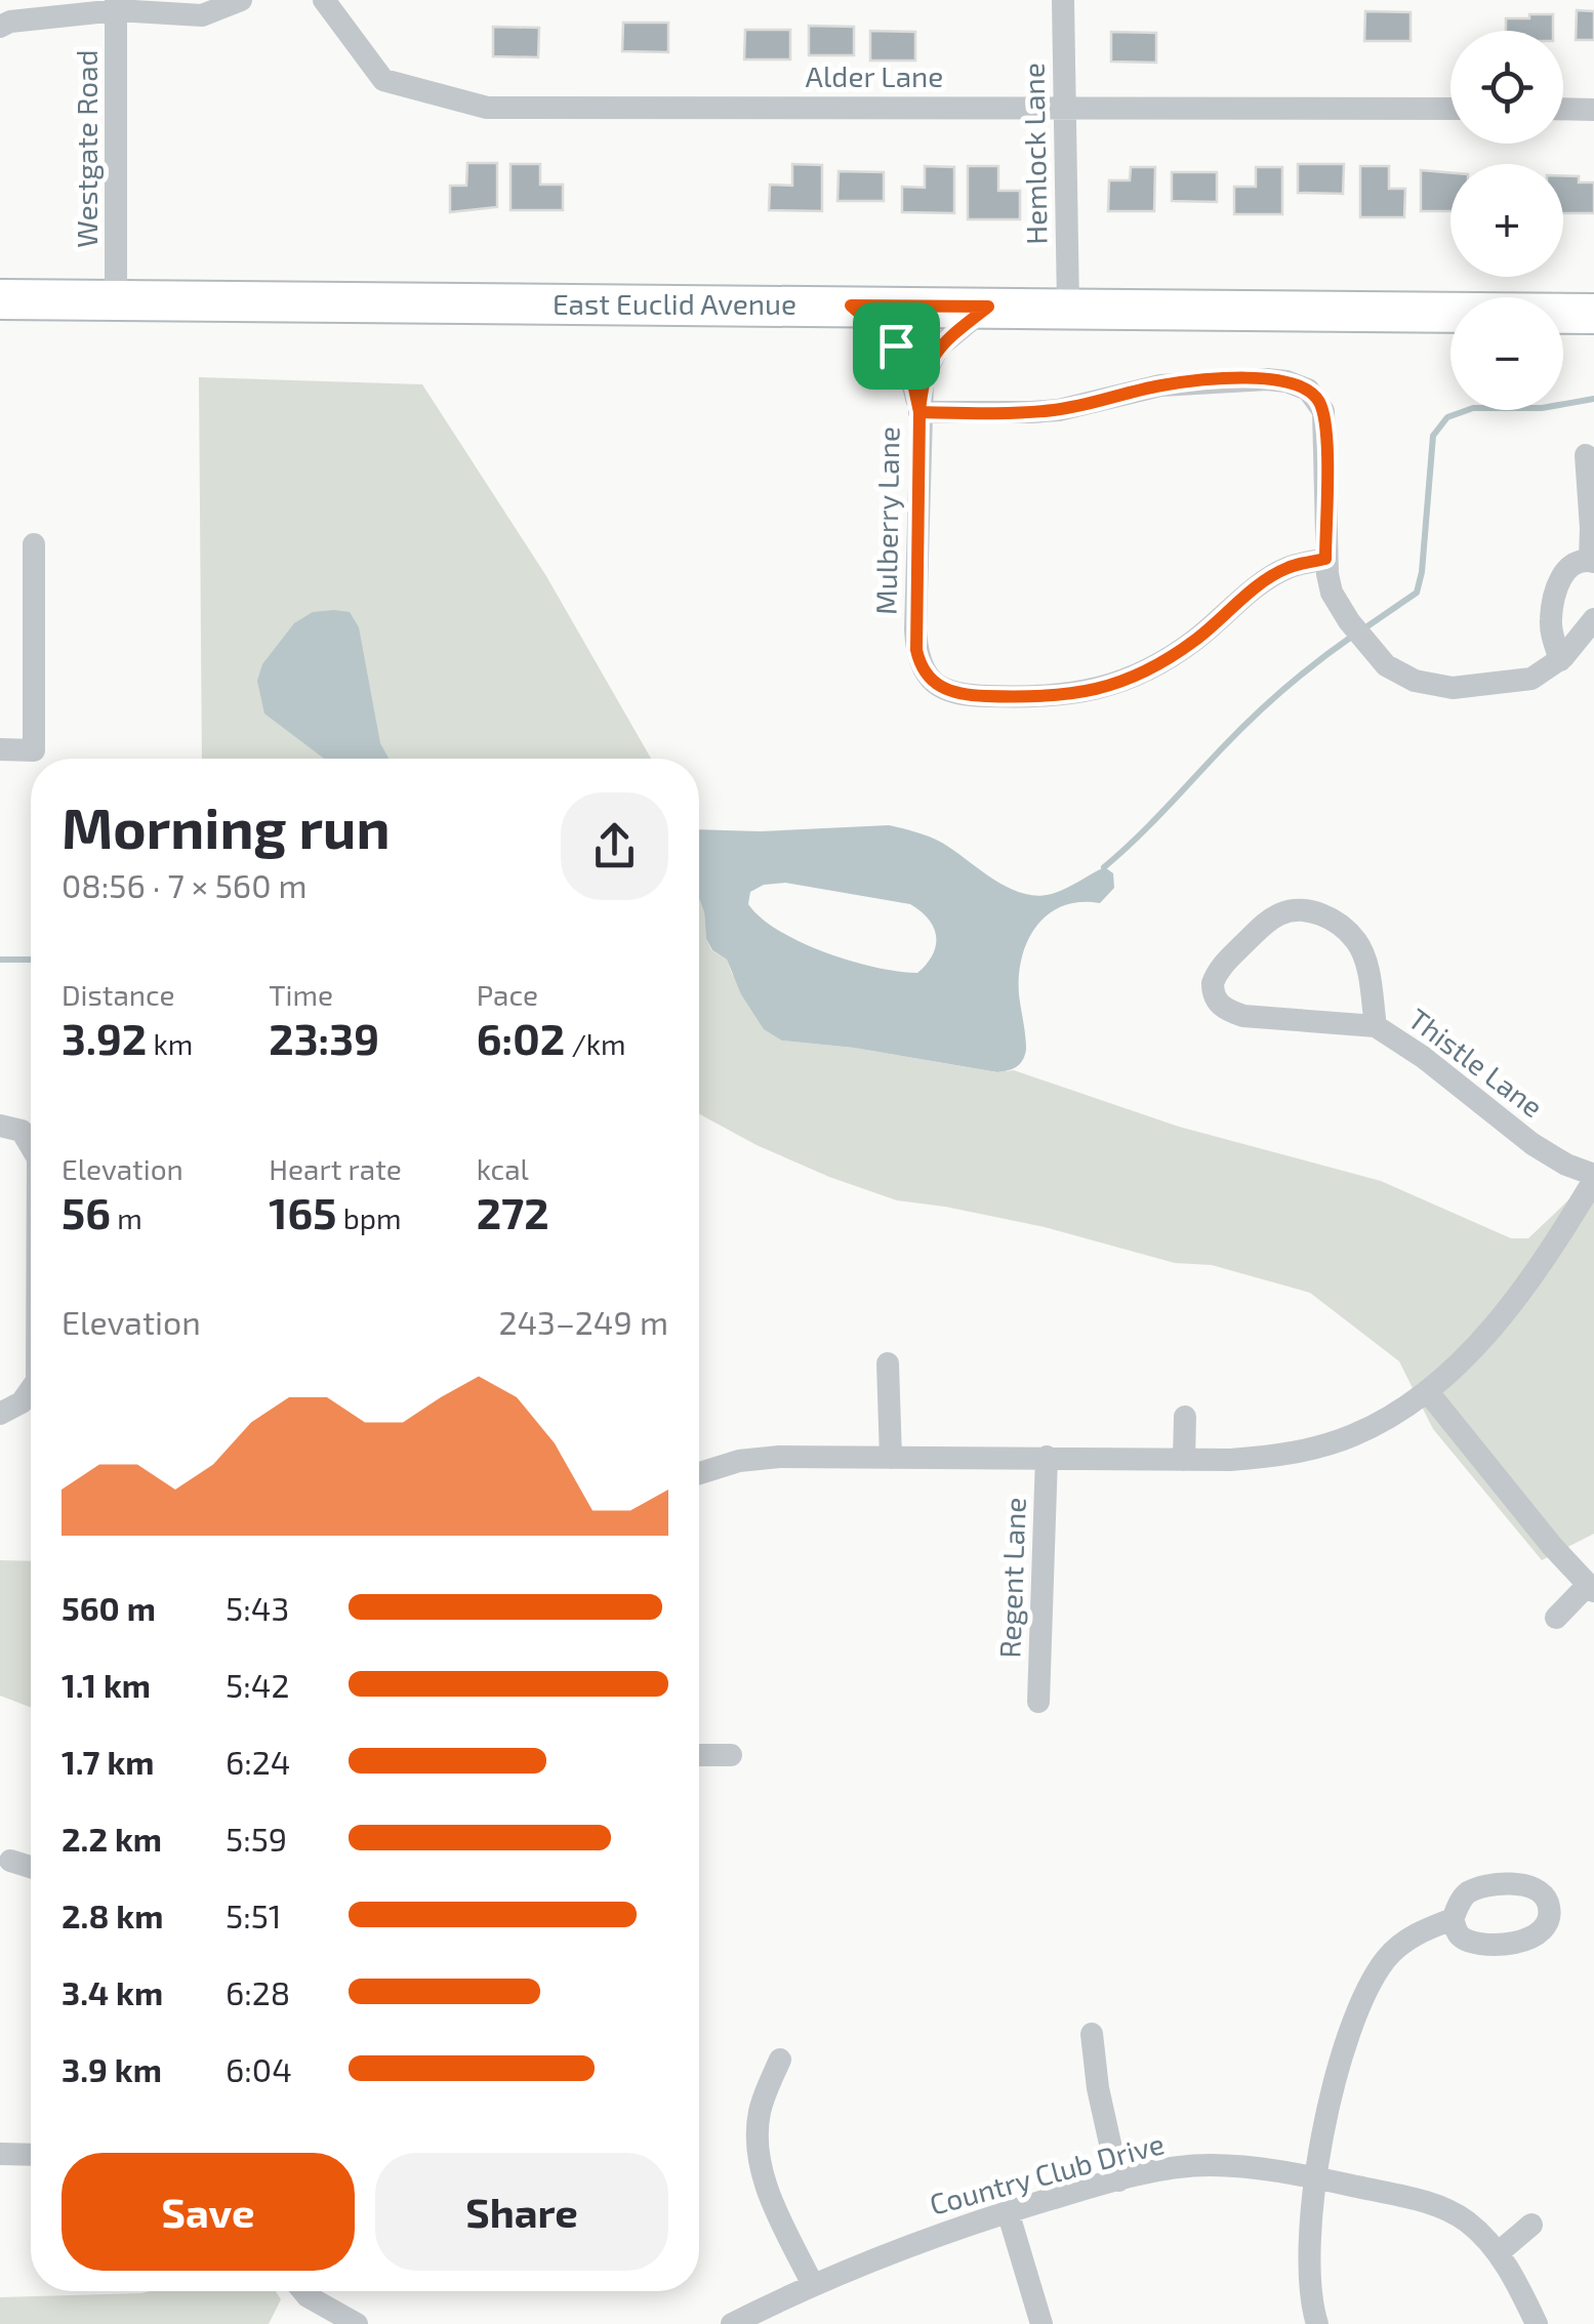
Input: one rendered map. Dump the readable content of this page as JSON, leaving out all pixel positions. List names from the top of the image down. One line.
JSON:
{"streets":{"main road":["East Euclid Avenue"],"street":["Alder Lane","Westgate Road","Hemlock Lane","Mulberry Lane","Thistle Lane","Regent Lane","Country Club Drive"]},"crossings":[["Alder Lane","Hemlock Lane"],["Westgate Road","East Euclid Avenue"],["Hemlock Lane","East Euclid Avenue"],["East Euclid Avenue","Mulberry Lane"]],"page":{"map_buttons":["+","−"],"heading":["Morning run","08:56 · 7 × 560 m"],"stats":[["Distance","3.92 km"],["Time","23:39"],["Pace","6:02 /km"],["Elevation","56 m"],["Heart rate","165 bpm"],["kcal","272"]],"chart":["Elevation","243–249 m"],"list":[{"name":"560 m","note":"5:43"},{"name":"1.1 km","note":"5:42"},{"name":"1.7 km","note":"6:24"},{"name":"2.2 km","note":"5:59"},{"name":"2.8 km","note":"5:51"},{"name":"3.4 km","note":"6:28"},{"name":"3.9 km","note":"6:04"}],"buttons":["Save","Share"]}}
